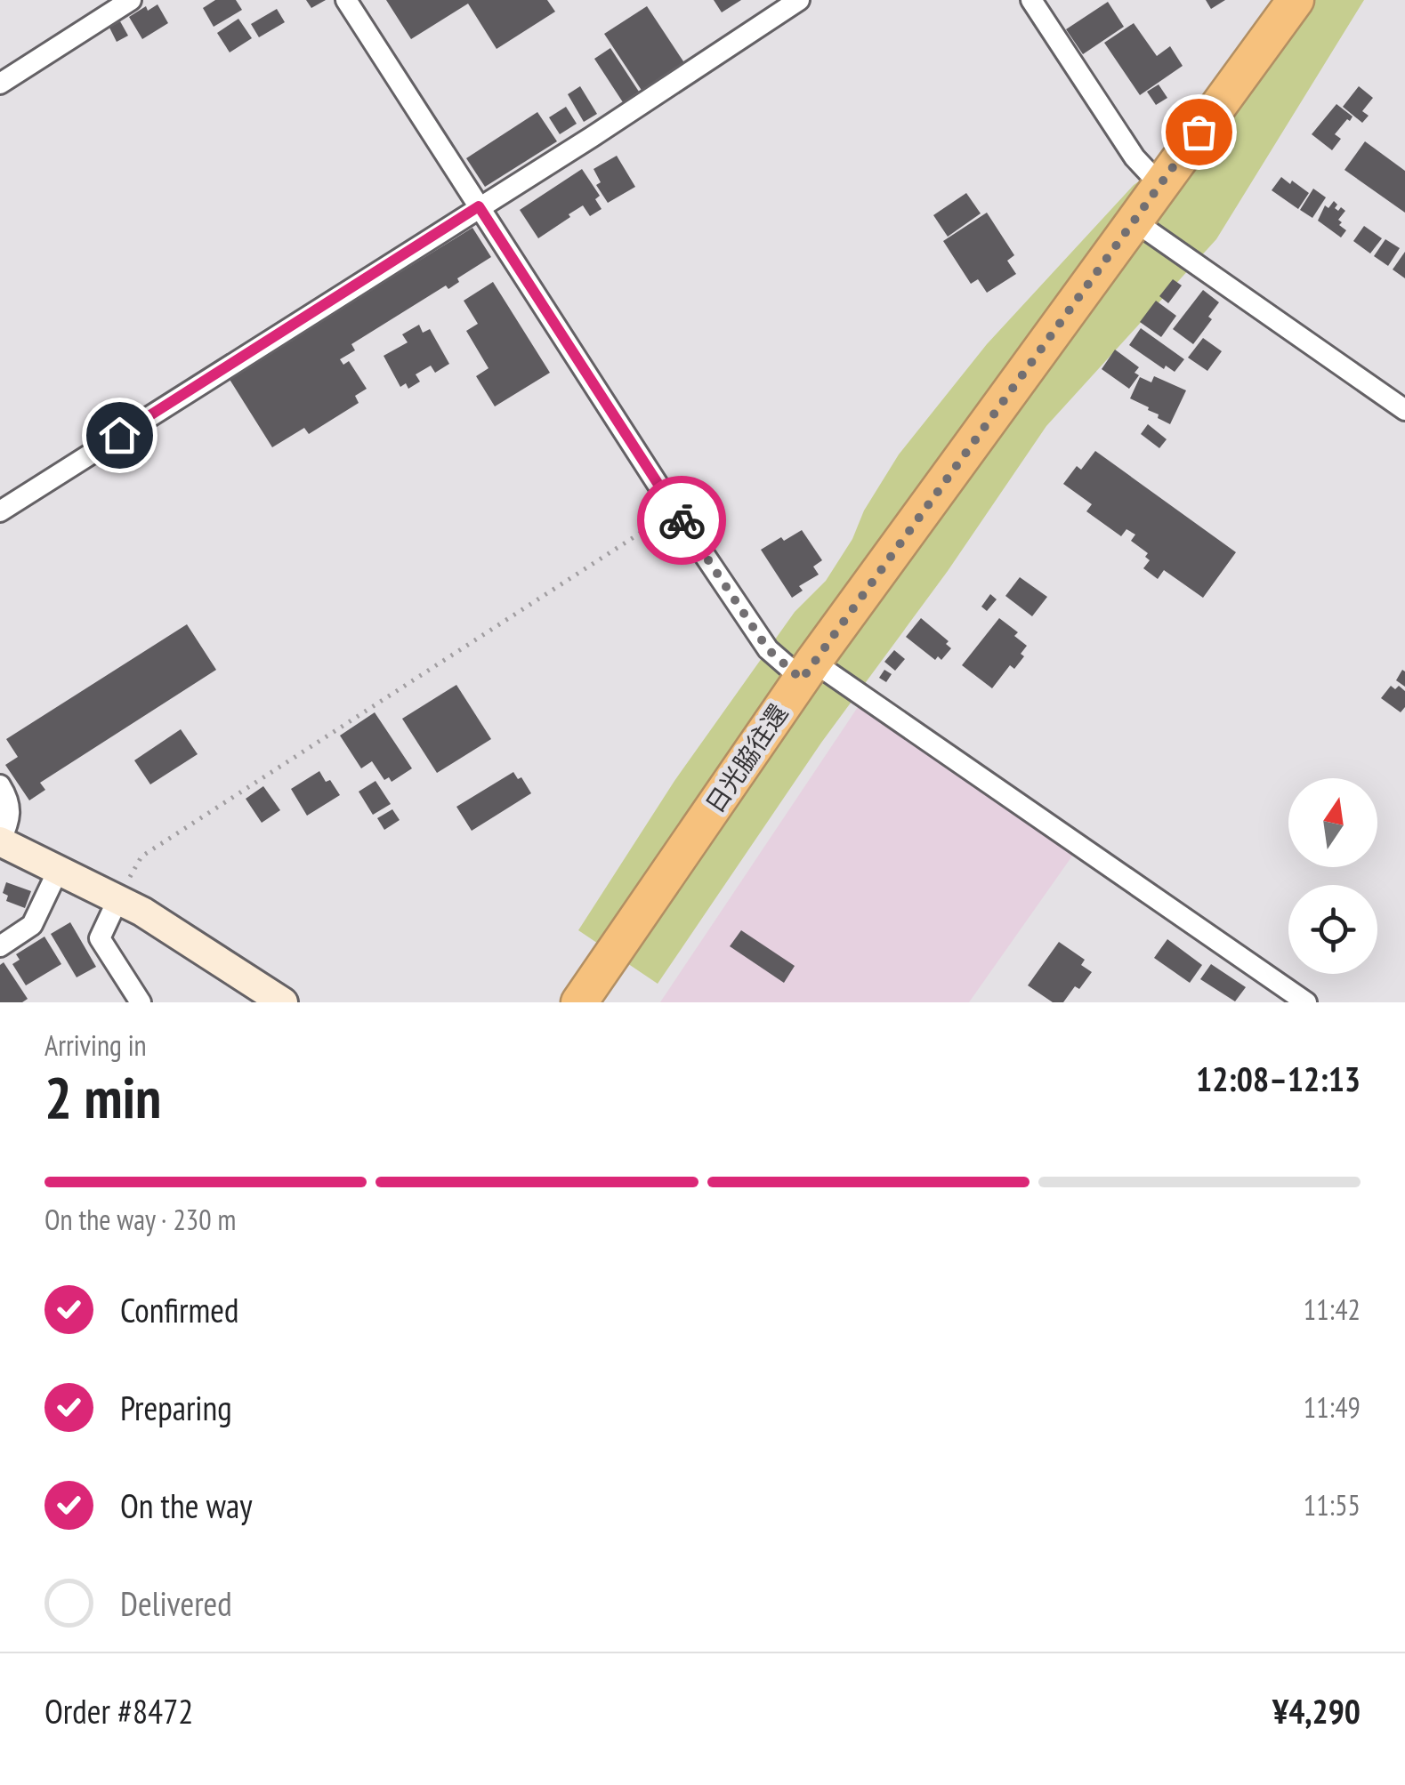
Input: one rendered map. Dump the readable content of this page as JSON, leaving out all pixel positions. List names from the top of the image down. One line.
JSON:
{"streets":{"highway":["日光脇往還"]},"north":"top","page":{"heading":["2 min","Arriving in","12:08–12:13"],"panel":["Order #8472","¥4,290"],"bar":"On the way · 230 m","list":[["Confirmed","11:42"],["Preparing","11:49"],["On the way","11:55"],"Delivered"]}}
